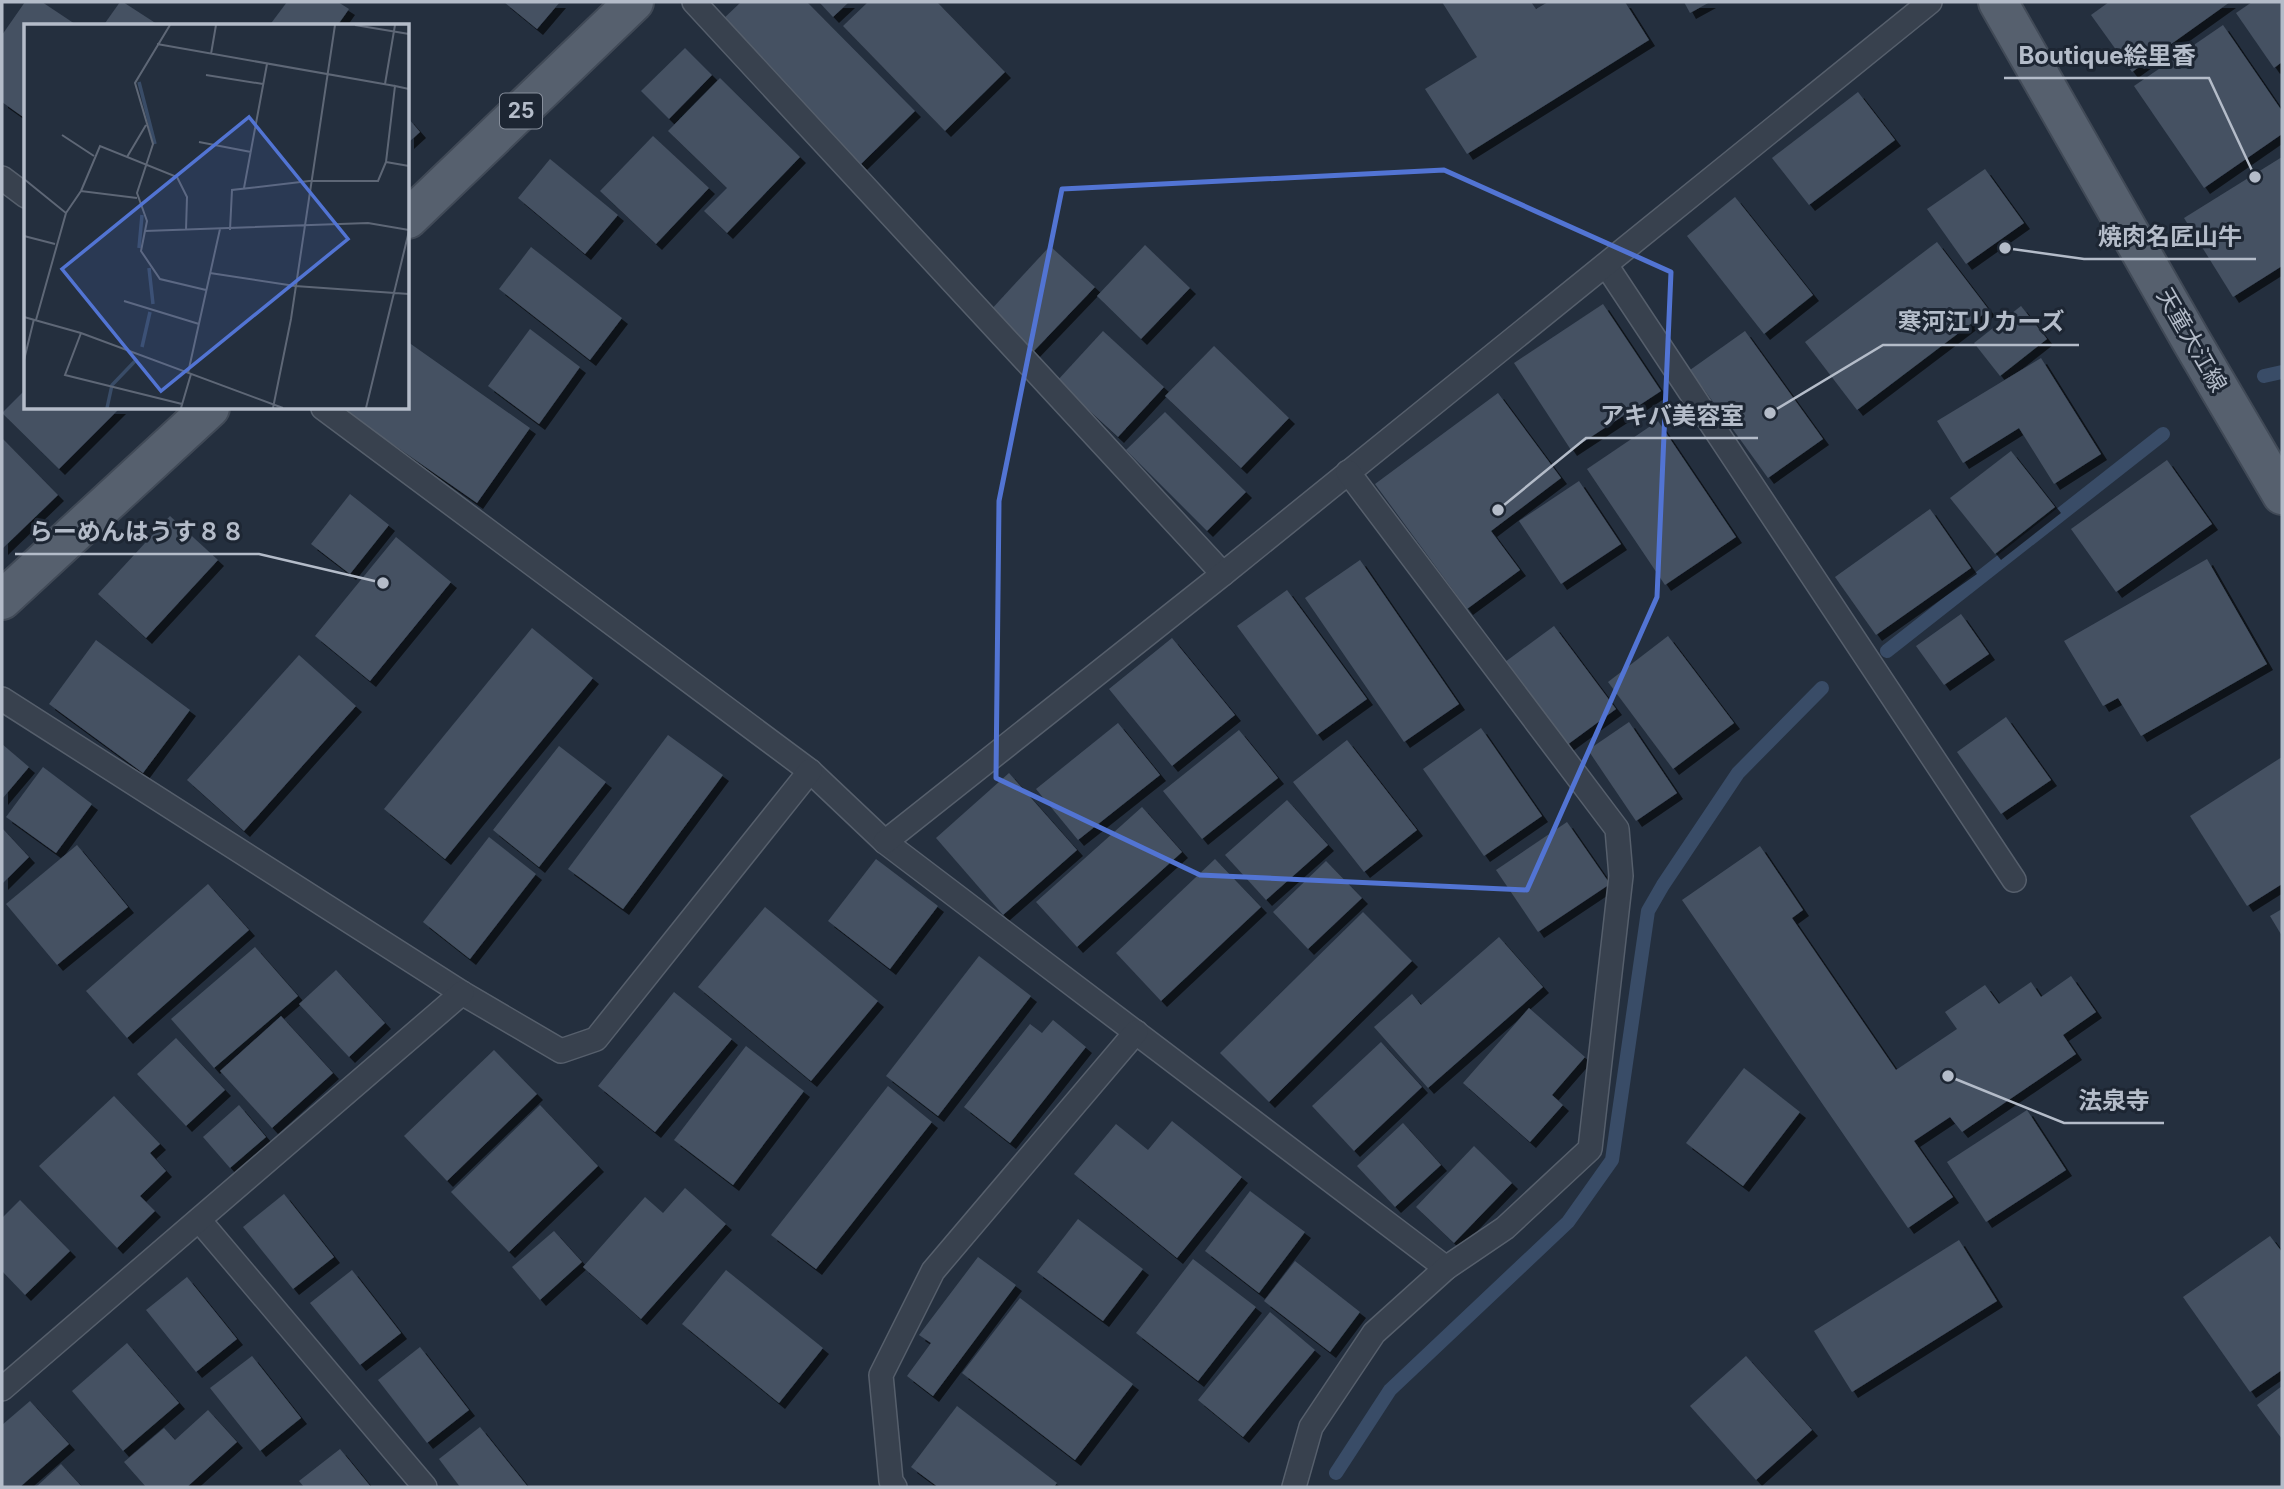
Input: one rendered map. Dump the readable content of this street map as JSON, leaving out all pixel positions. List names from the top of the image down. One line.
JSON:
{"streets":{"main road":["25","天童大江線"]},"places":["Boutique絵里香","焼肉名匠山牛","寒河江リカーズ","アキバ美容室","らーめんはうす８８","法泉寺"]}
